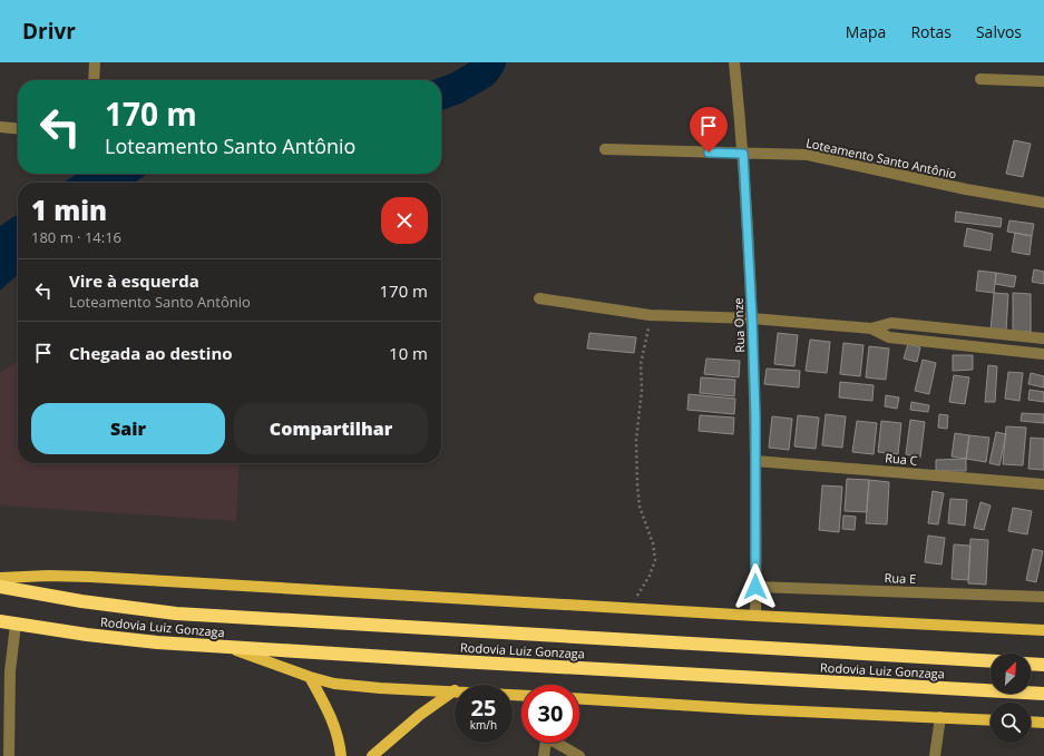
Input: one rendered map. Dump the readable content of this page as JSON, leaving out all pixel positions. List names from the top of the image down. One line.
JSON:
{"streets":{"highway":["Rodovia Luiz Gonzaga"],"street":["Loteamento Santo Antônio","Rua Onze","Rua C","Rua E"]},"crossings":[["Loteamento Santo Antônio","Rua Onze"],["Rua Onze","Rua C"],["Rua Onze","Rua E"]],"north":"top right","page":{"header":"Drivr","nav":["Mapa","Rotas","Salvos"],"turn":["170 m","Loteamento Santo Antônio"],"heading":["1 min","180 m · 14:16"],"list":[{"name":"Vire à esquerda","note":"Loteamento Santo Antônio","value":"170 m"},{"name":"Chegada ao destino","value":"10 m"}],"buttons":["Sair","Compartilhar"],"speed":"25 km/h","limit":"30"}}
